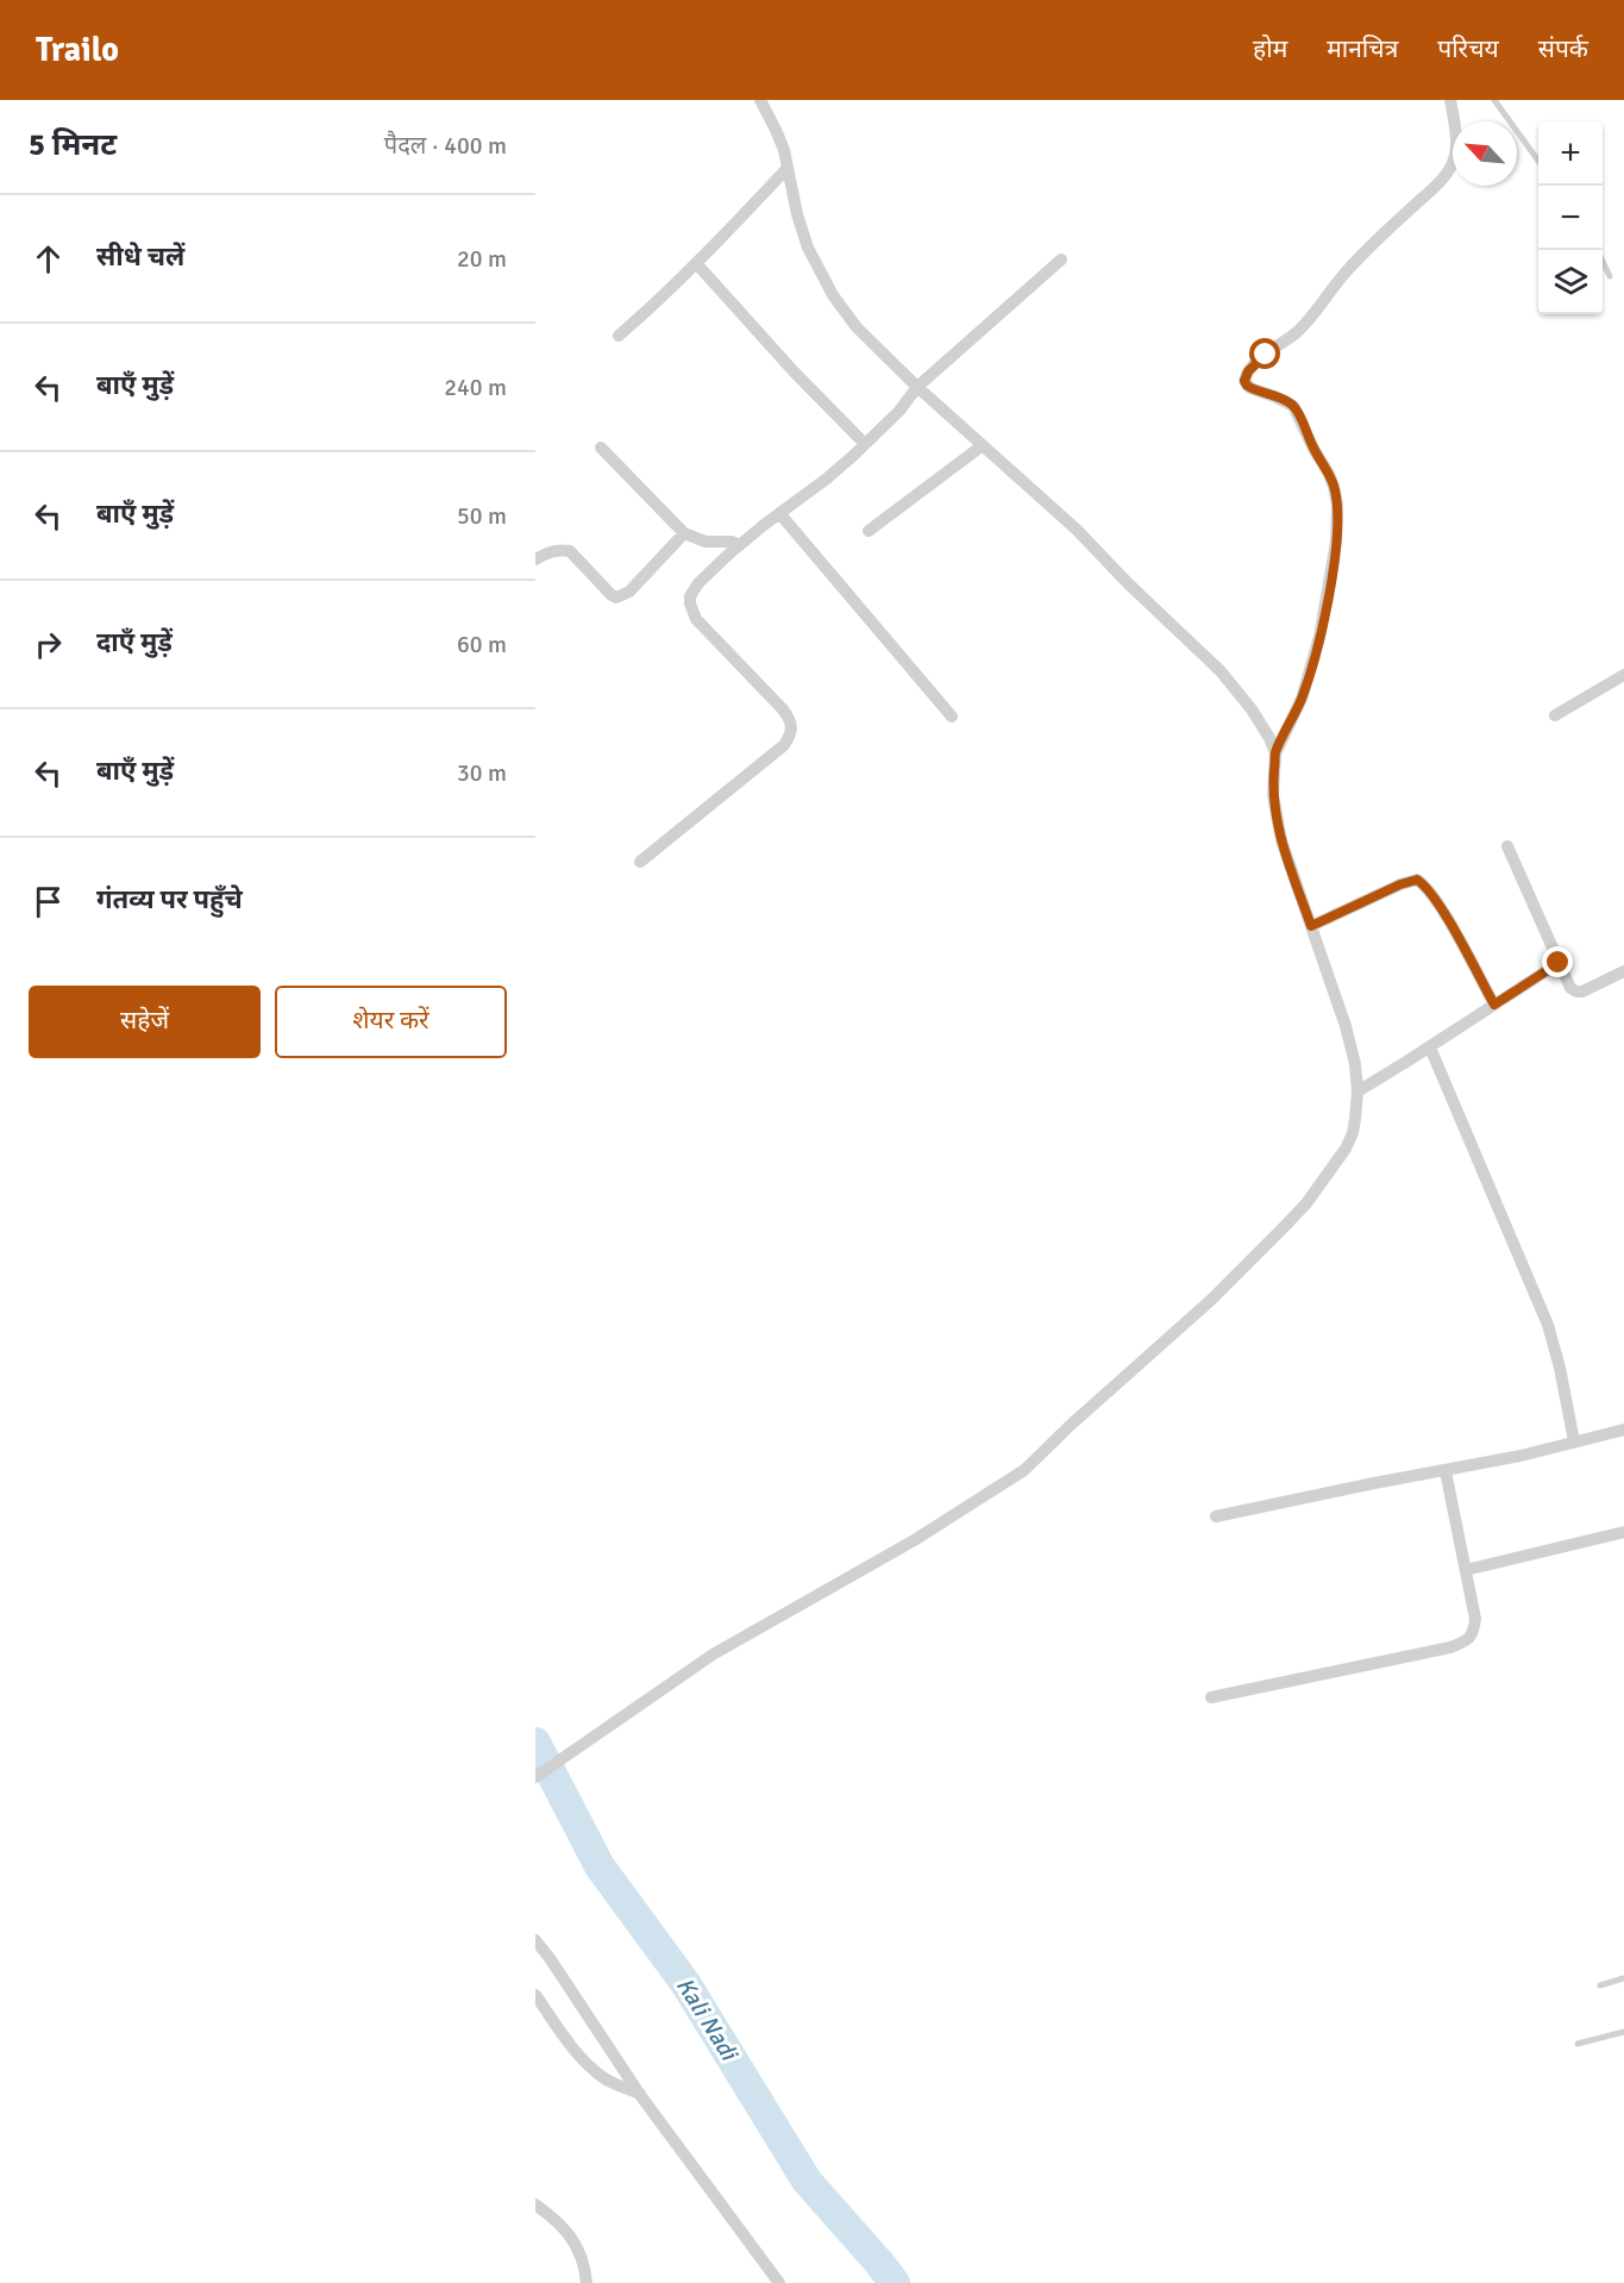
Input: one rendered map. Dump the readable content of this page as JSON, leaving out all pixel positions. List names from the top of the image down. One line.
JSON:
{"water":["Kali Nadi"],"north":"top left","page":{"header":"Trailo","nav":["होम","मानचित्र","परिचय","संपर्क"],"heading":["5 मिनट","पैदल · 400 m"],"map_buttons":["+","−"],"list":[["सीधे चलें","20 m"],["बाएँ मुड़ें","240 m"],["बाएँ मुड़ें","50 m"],["दाएँ मुड़ें","60 m"],["बाएँ मुड़ें","30 m"],"गंतव्य पर पहुँचे"],"buttons":["सहेजें","शेयर करें"]}}
